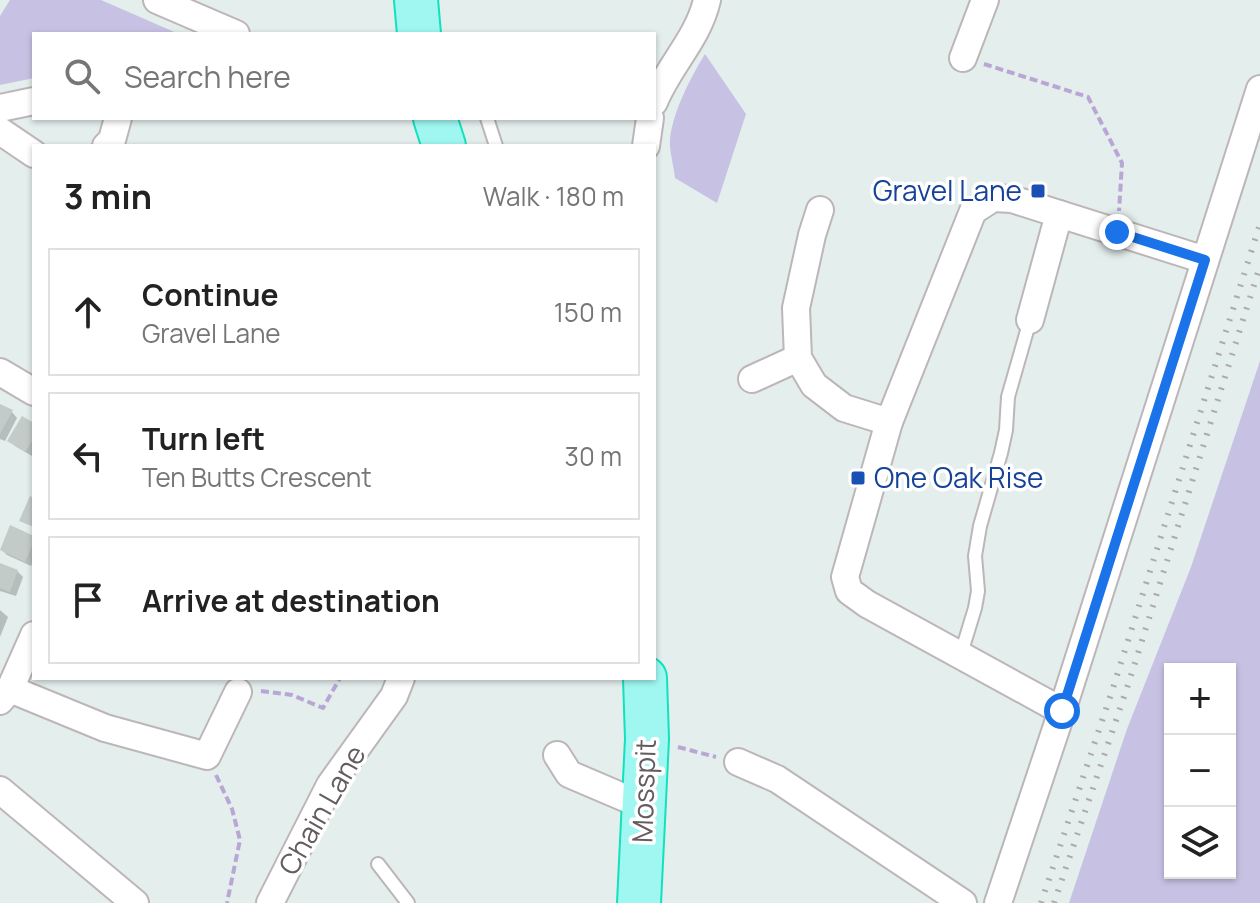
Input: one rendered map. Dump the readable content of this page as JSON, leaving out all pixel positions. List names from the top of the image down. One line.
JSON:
{"streets":{"highway":["Mosspit"],"street":["Chain Lane"]},"places":{"transit":["Gravel Lane","One Oak Rise"]},"page":{"search":"Search here","heading":["3 min","Walk · 180 m"],"list":[["Continue","Gravel Lane","150 m"],["Turn left","Ten Butts Crescent","30 m"],"Arrive at destination"],"map_buttons":["+","−"]}}
